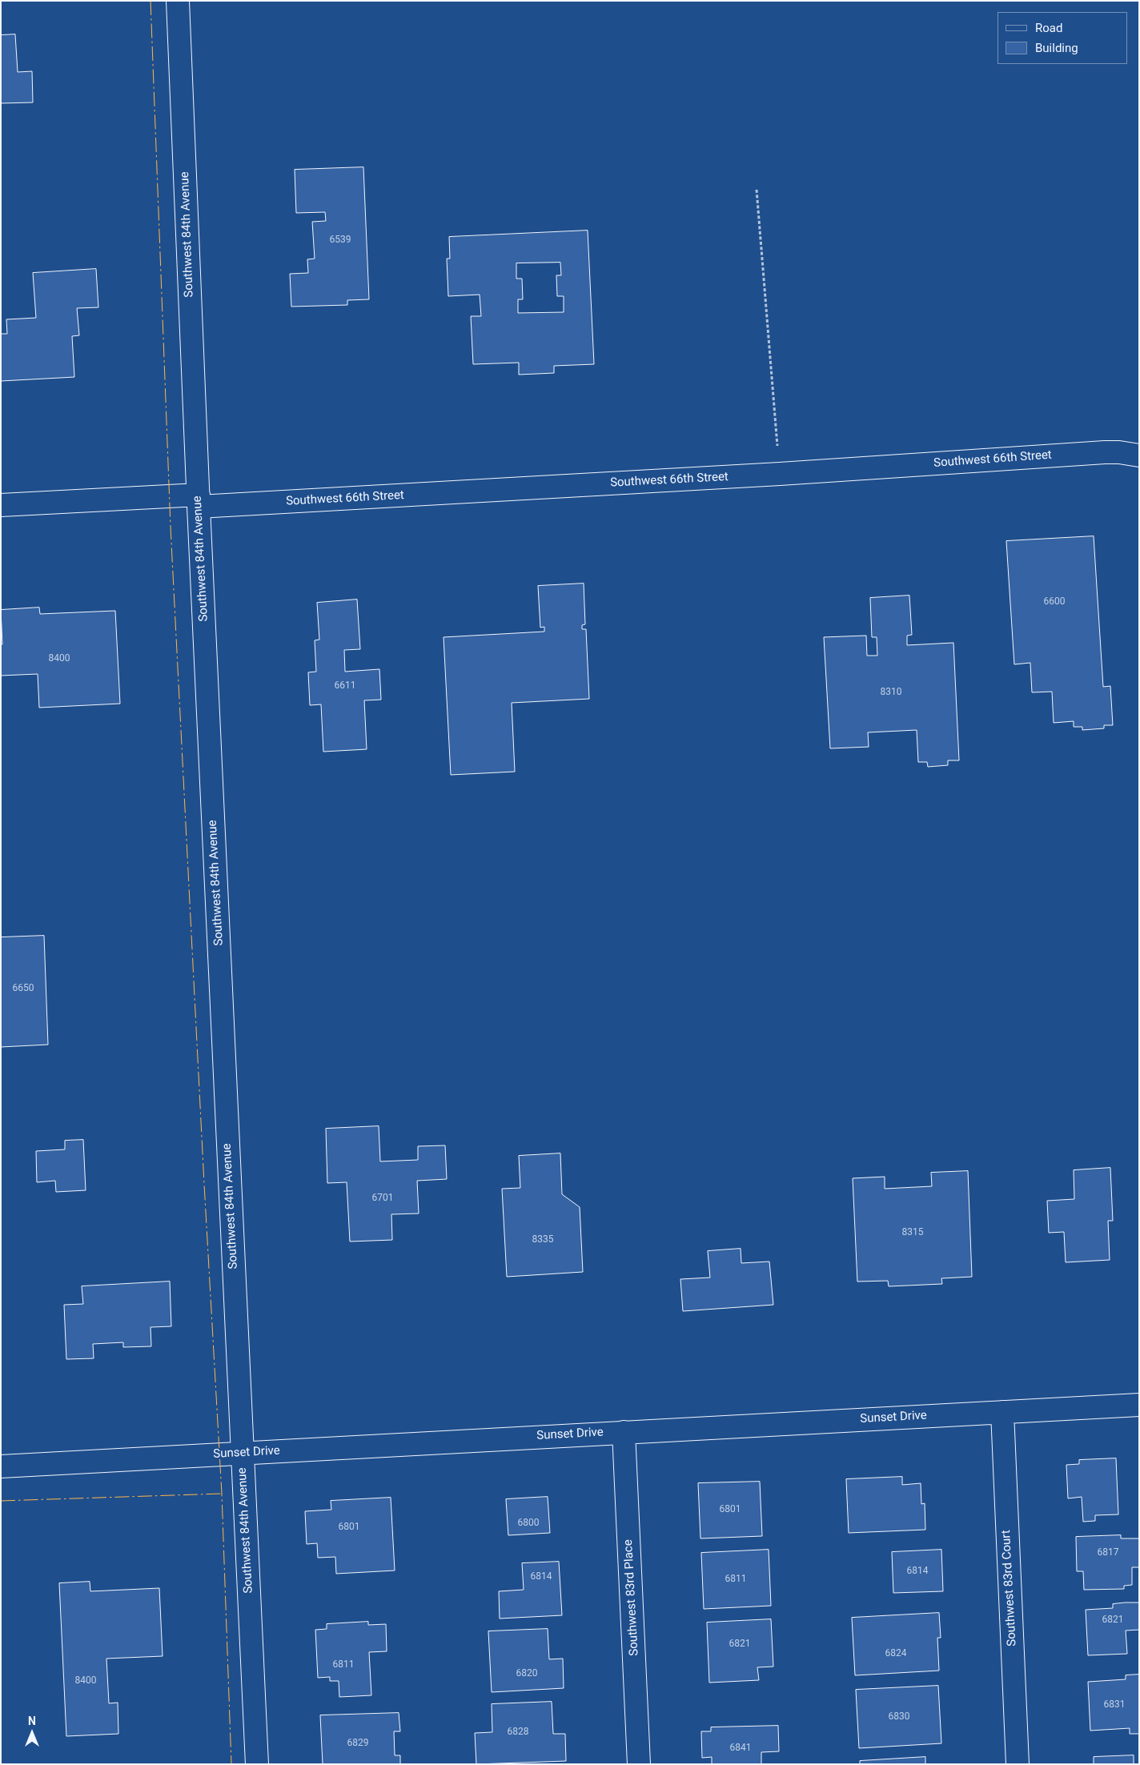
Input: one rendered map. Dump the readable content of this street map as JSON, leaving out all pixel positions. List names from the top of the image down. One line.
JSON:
{"streets":{"street":["Southwest 84th Avenue","Southwest 66th Street","Sunset Drive","Southwest 83rd Court","Southwest 83rd Place"]},"crossings":[["Southwest 84th Avenue","Southwest 66th Street"],["Southwest 84th Avenue","Sunset Drive"],["Sunset Drive","Southwest 83rd Court"],["Sunset Drive","Southwest 83rd Place"]],"house_numbers":["6539","6600","8400","6611","8310","6650","6701","8315","8335","6801","6800","6801","6817","6814","6814","6811","6821","6821","6824","6811","6820","8400","6831","6830","6828","6829","6841"],"legend":["Road","Building"],"north":"top"}
